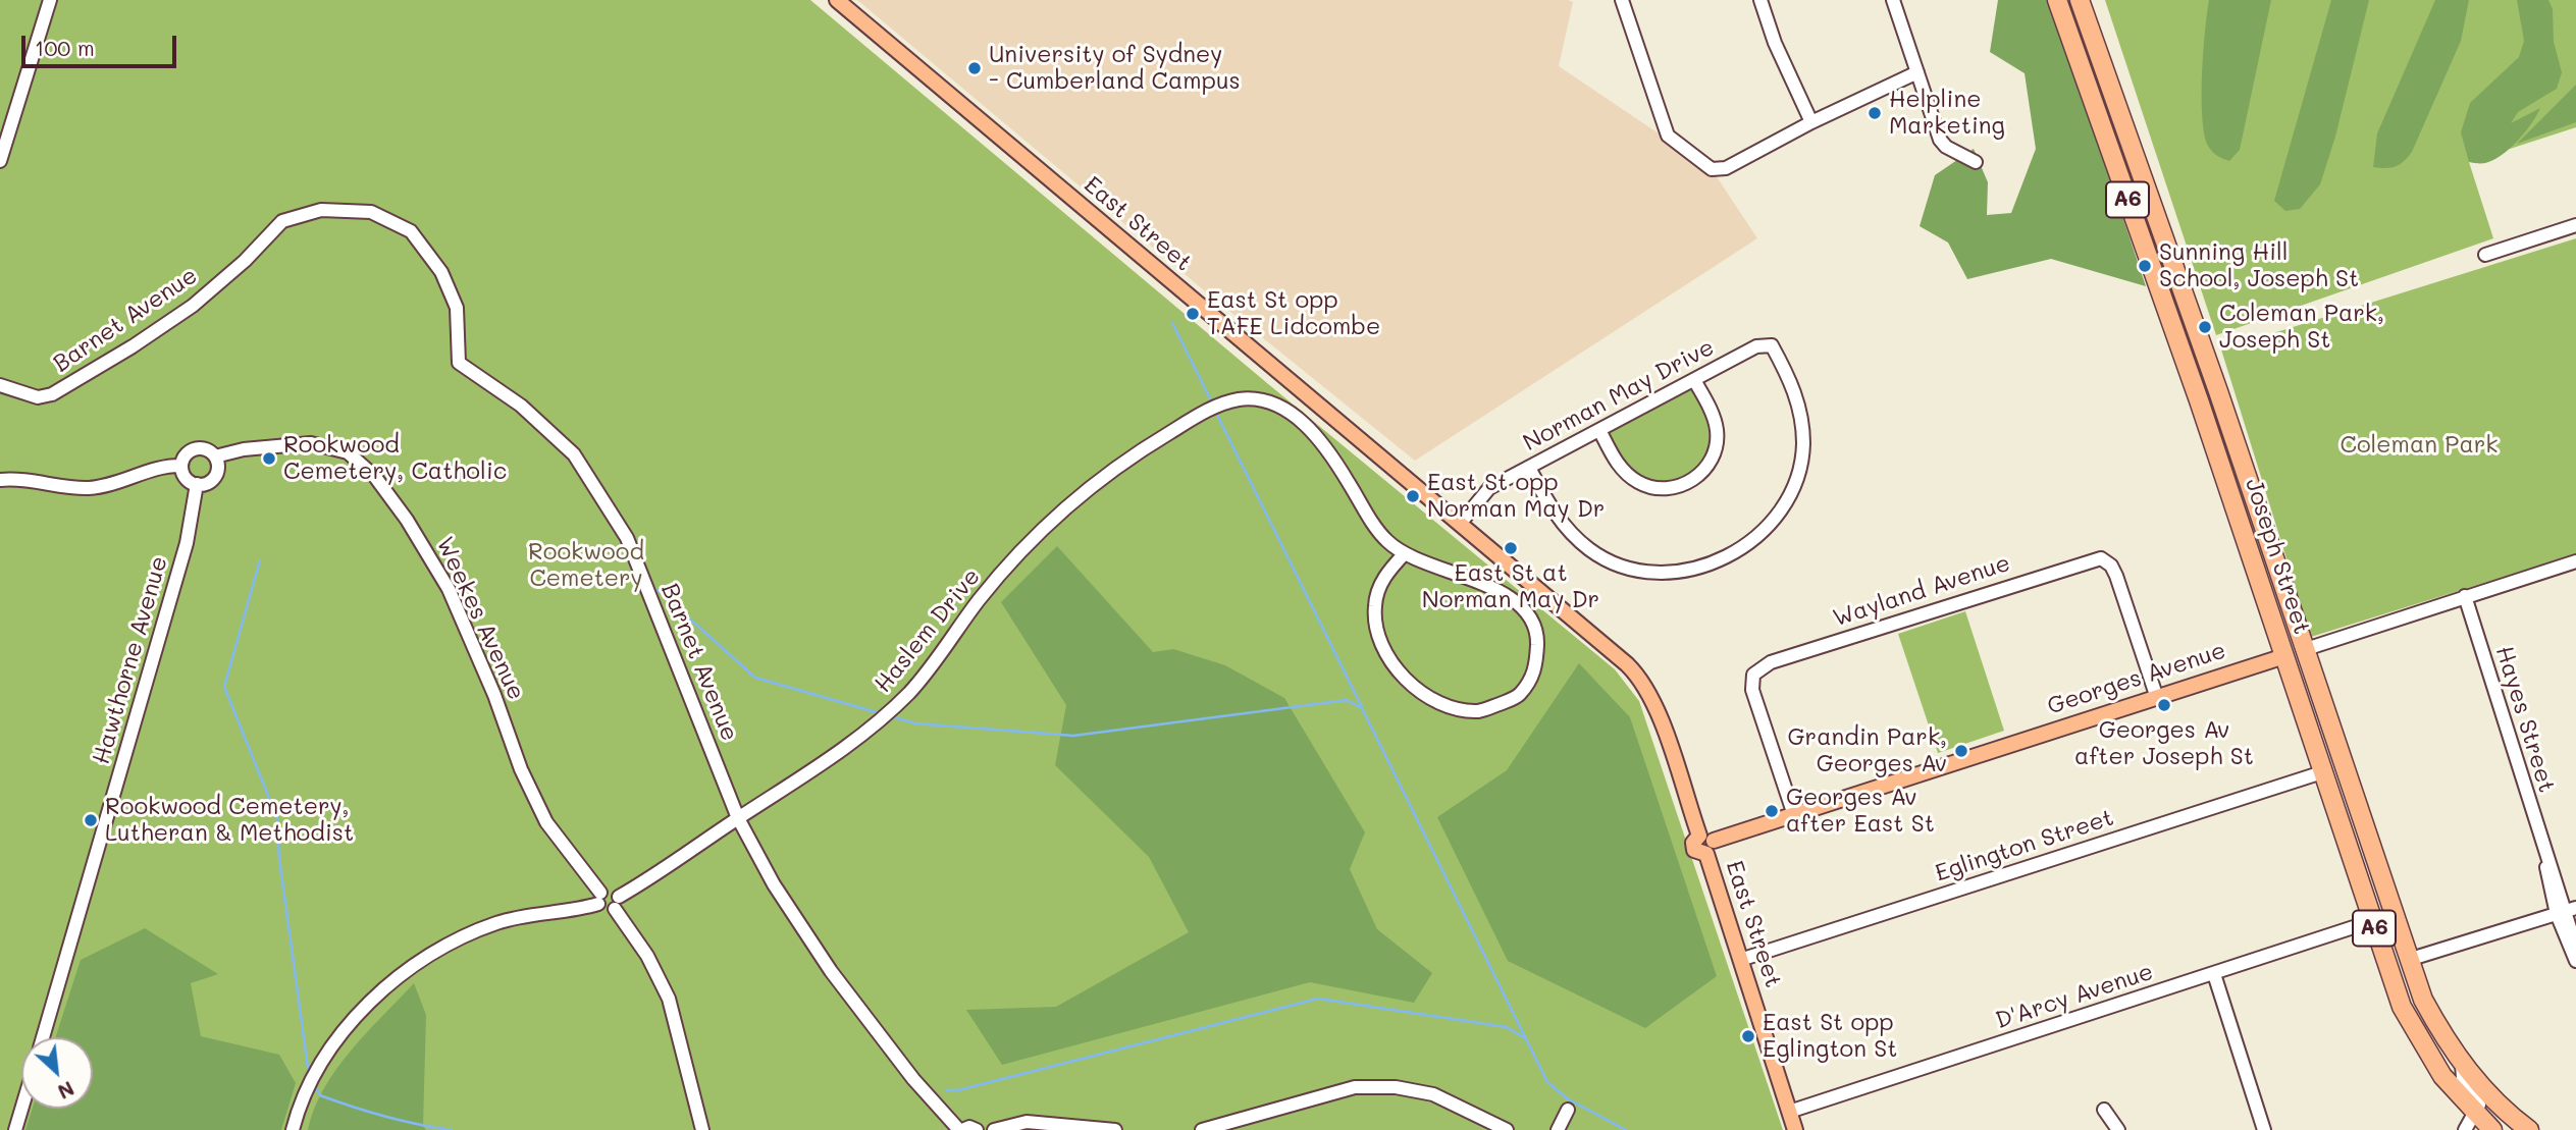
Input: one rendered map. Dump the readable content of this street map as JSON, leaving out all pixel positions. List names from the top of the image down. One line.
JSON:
{"streets":{"highway":["A6","Joseph Street","Georges Avenue"],"main road":["East Street"],"street":["Barnet Avenue","Norman May Drive","Wayland Avenue","Weekes Avenue","Haslem Drive","Hawthorne Avenue","Hayes Street","Eglington Street","D'Arcy Avenue"]},"crossings":[["A6","Joseph Street"],["East Street","Norman May Drive"],["East Street","Georges Avenue"],["East Street","Eglington Street"],["East Street","D'Arcy Avenue"],["Barnet Avenue","Haslem Drive"],["Joseph Street","Georges Avenue"],["Joseph Street","Eglington Street"],["Joseph Street","D'Arcy Avenue"],["Wayland Avenue","Georges Avenue"],["Weekes Avenue","Hawthorne Avenue"],["Georges Avenue","Hayes Street"]],"parks":["Coleman Park","Rookwood Cemetery"],"places":["University of Sydney - Cumberland Campus","Helpline Marketing","Sunning Hill School, Joseph St","East St opp TAFE Lidcombe","Coleman Park, Joseph St","Rookwood Cemetery, Catholic","East St opp Norman May Dr","East St at Norman May Dr","Georges Av after Joseph St","Grandin Park, Georges Av","Georges Av after East St","Rookwood Cemetery, Lutheran & Methodist","East St opp Eglington St"],"scale_bar":"100 m","north":"bottom right"}
